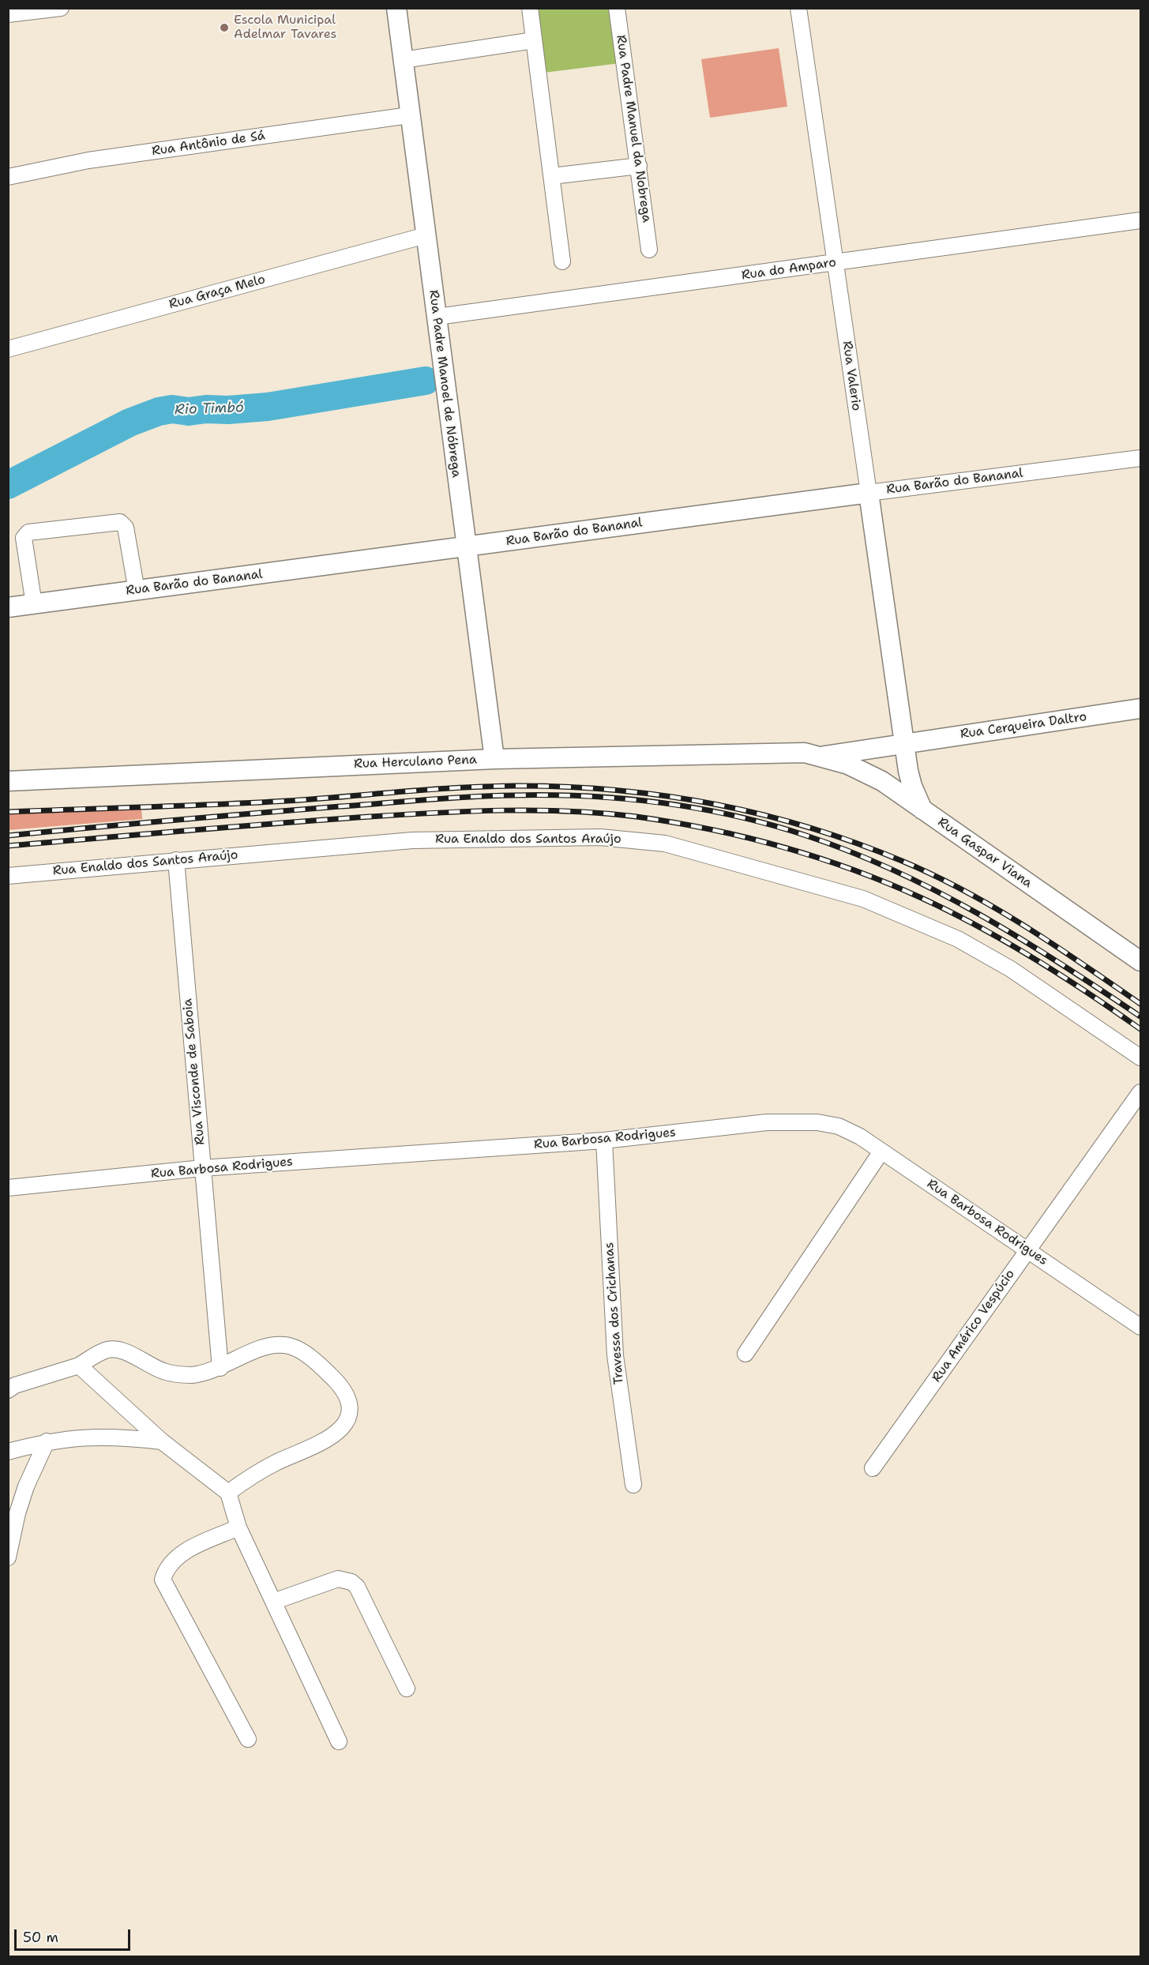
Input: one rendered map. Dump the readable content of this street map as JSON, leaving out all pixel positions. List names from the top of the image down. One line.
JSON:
{"streets":{"main road":["Rua Valerio","Rua Padre Manoel de Nóbrega","Rua Barão do Bananal","Rua Cerqueira Daltro","Rua Herculano Pena","Rua Gaspar Viana"],"street":["Rua Padre Manuel da Nobrega","Rua Antônio de Sá","Rua do Amparo","Rua Graça Melo","Rua Enaldo dos Santos Araújo","Rua Visconde de Saboia","Rua Barbosa Rodrigues","Travessa dos Crichanas","Rua Américo Vespúcio"]},"crossings":[["Rua Antônio de Sá","Rua Padre Manoel de Nóbrega"],["Rua do Amparo","Rua Valerio"],["Rua do Amparo","Rua Padre Manoel de Nóbrega"],["Rua Graça Melo","Rua Padre Manoel de Nóbrega"],["Rua Valerio","Rua Barão do Bananal"],["Rua Valerio","Rua Cerqueira Daltro"],["Rua Padre Manoel de Nóbrega","Rua Barão do Bananal"],["Rua Padre Manoel de Nóbrega","Rua Herculano Pena"],["Rua Cerqueira Daltro","Rua Herculano Pena"],["Rua Cerqueira Daltro","Rua Gaspar Viana"],["Rua Herculano Pena","Rua Gaspar Viana"],["Rua Enaldo dos Santos Araújo","Rua Visconde de Saboia"],["Rua Visconde de Saboia","Rua Barbosa Rodrigues"],["Rua Barbosa Rodrigues","Travessa dos Crichanas"],["Rua Barbosa Rodrigues","Rua Américo Vespúcio"]],"water":["Rio Timbó"],"places":["Escola Municipal Adelmar Tavares"],"scale_bar":"50 m"}
